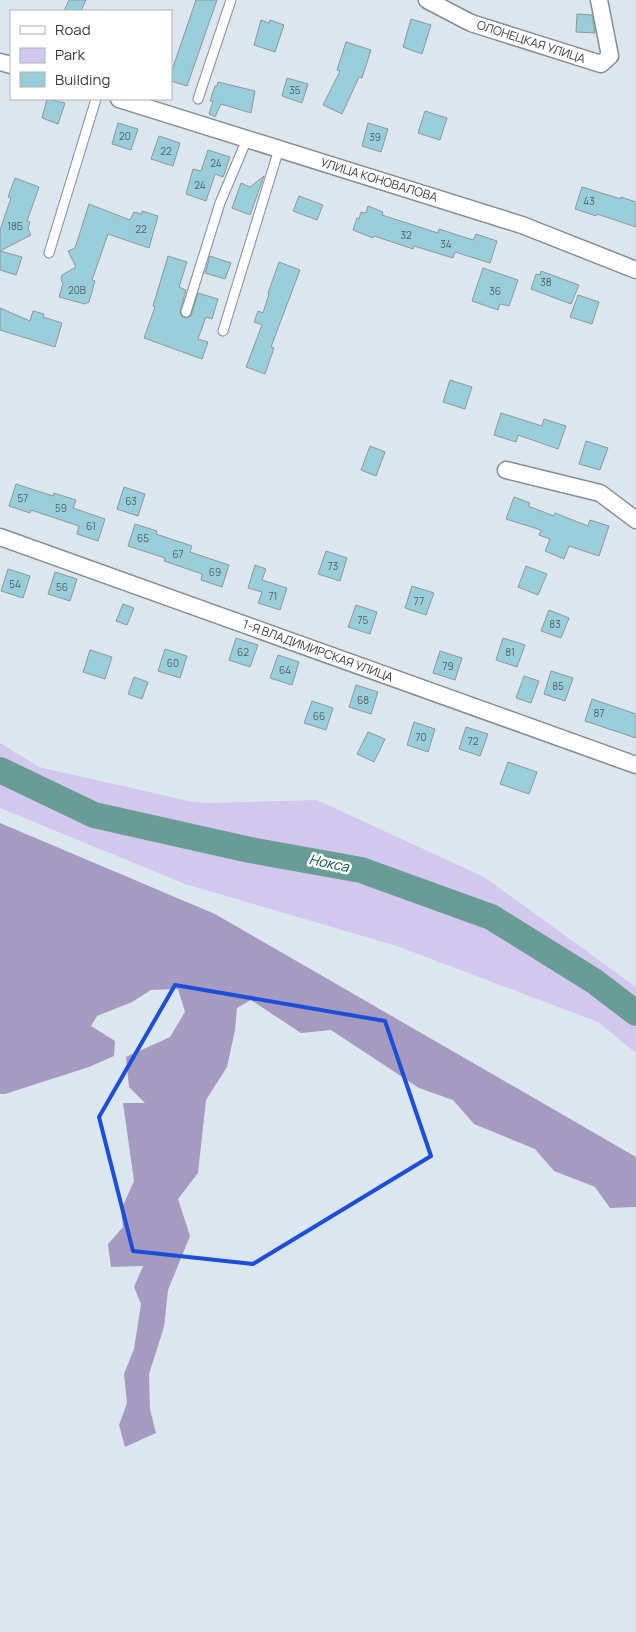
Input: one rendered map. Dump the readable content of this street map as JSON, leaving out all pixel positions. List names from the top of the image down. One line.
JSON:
{"streets":{"street":["ОЛОНЕЦКАЯ УЛИЦА","УЛИЦА КОНОВАЛОВА","1-Я ВЛАДИМИРСКАЯ УЛИЦА"]},"water":["Нокса"],"house_numbers":["35","20","39","22","24","24","43","18Б","22","32","34","38","20В","36","57","63","59","61","65","67","73","69","54","56","71","77","75","83","62","81","60","79","64","85","68","87","66","70","72"],"legend":["Road","Park","Building"]}
